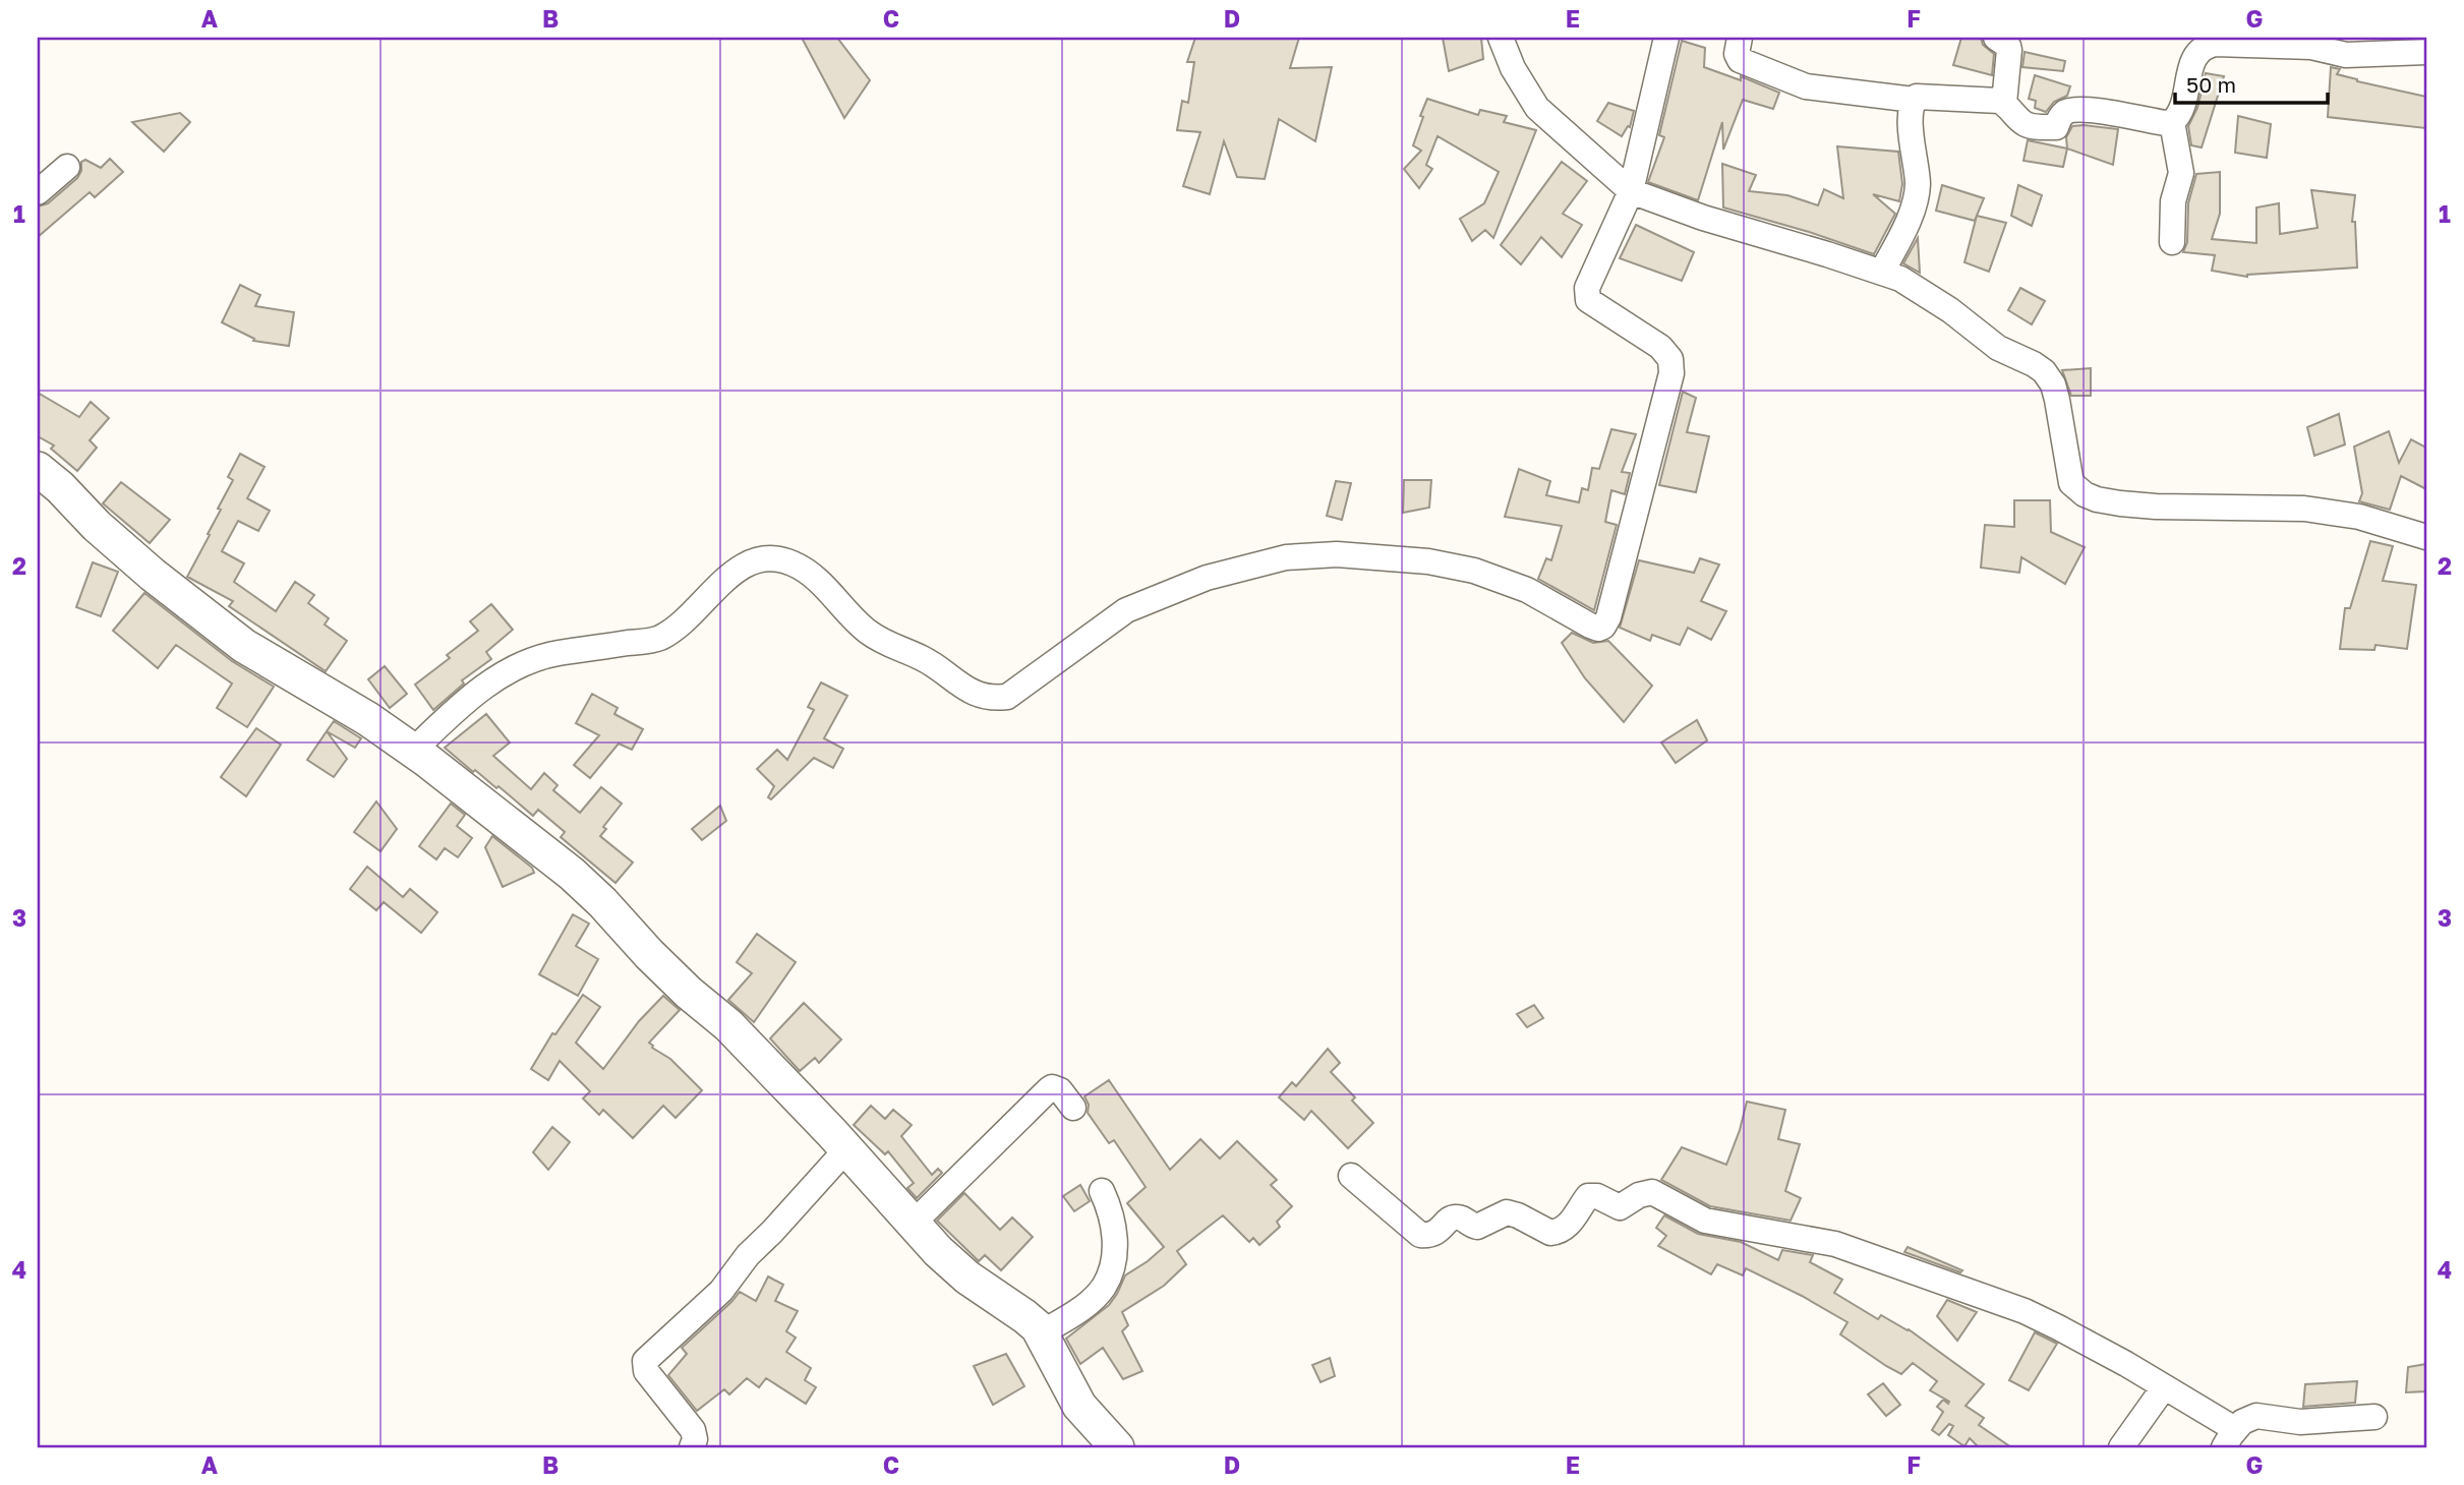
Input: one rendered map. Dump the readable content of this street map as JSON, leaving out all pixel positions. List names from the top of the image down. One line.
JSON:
{"scale_bar":"50 m","grid":{"columns":["A","B","C","D","E","F","G"],"rows":["1","2","3","4"]}}
